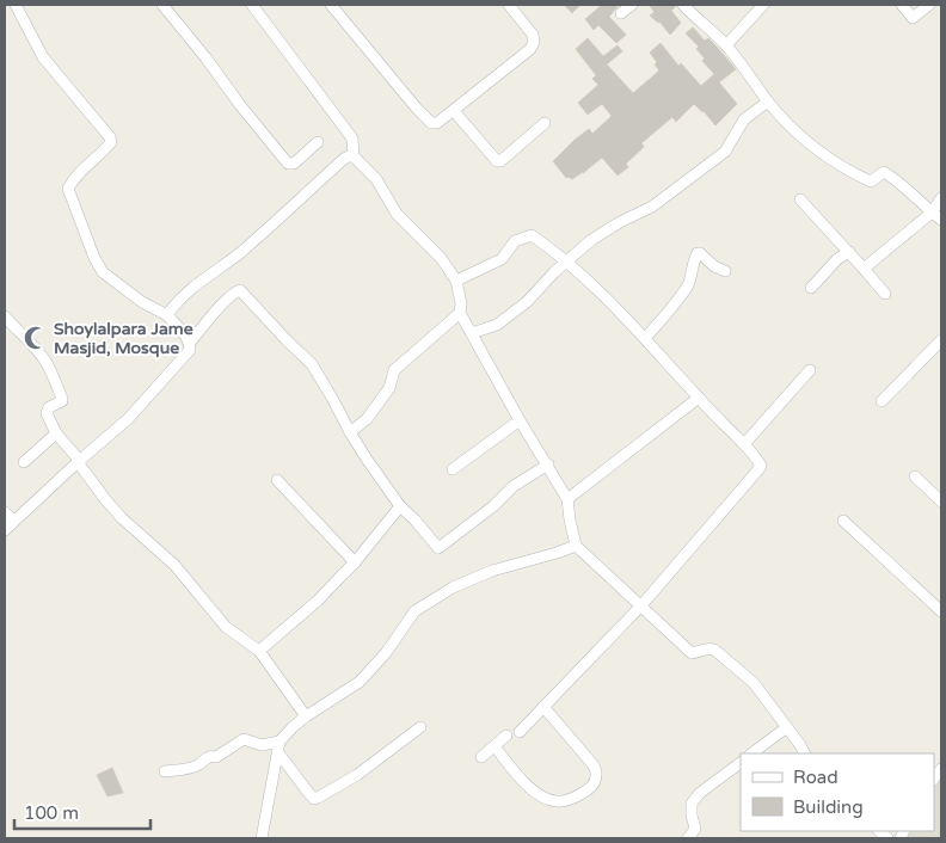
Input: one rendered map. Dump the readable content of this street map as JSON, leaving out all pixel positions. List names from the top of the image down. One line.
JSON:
{"places":{"mosque":["Shoylalpara Jame Masjid, Mosque"]},"legend":["Road","Building"],"scale_bar":"100 m"}
